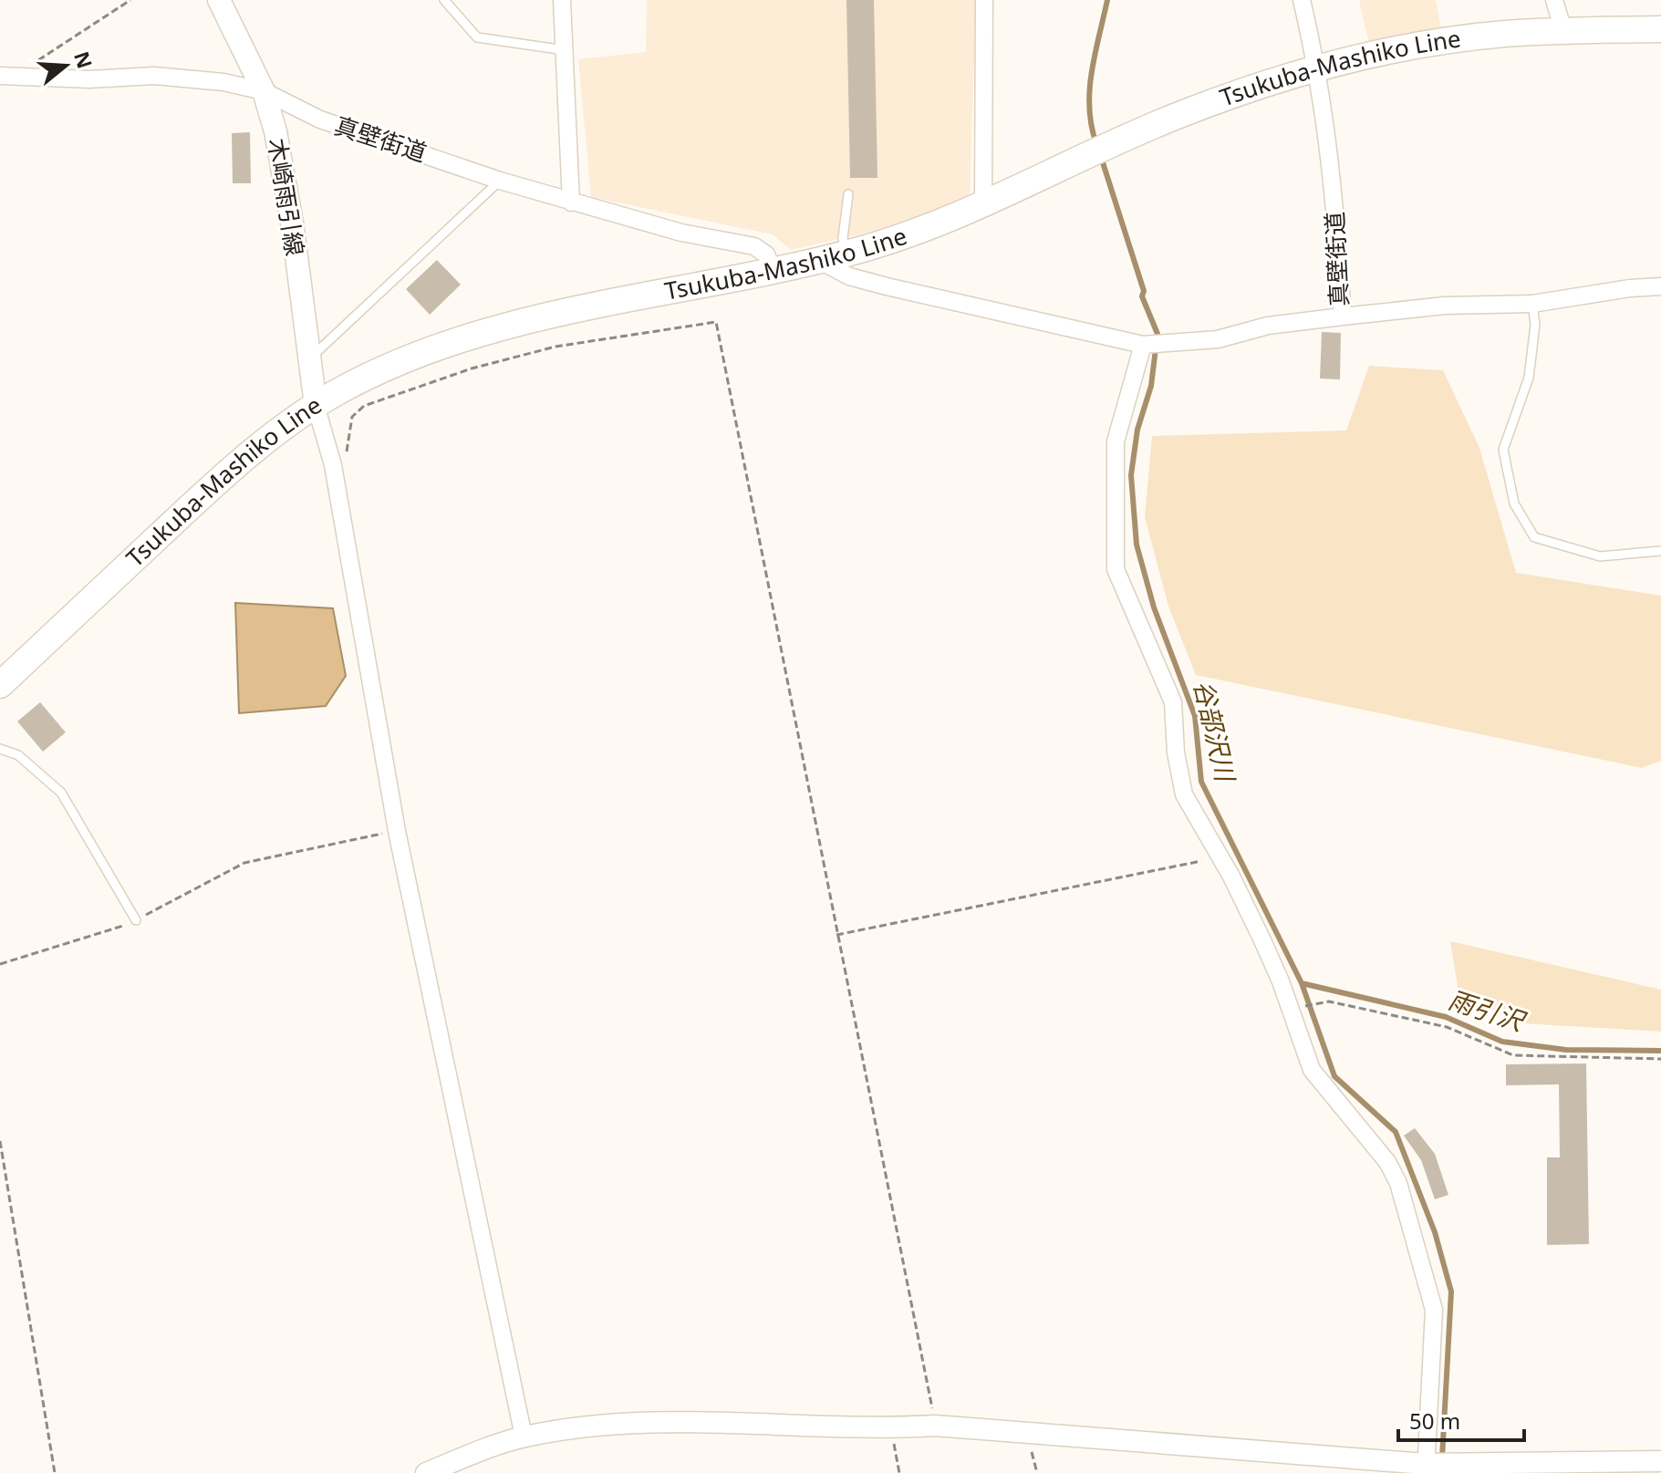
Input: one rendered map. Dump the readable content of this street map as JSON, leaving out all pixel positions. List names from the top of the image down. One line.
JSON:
{"streets":{"main road":["Tsukuba-Mashiko Line","木崎雨引線"],"street":["真壁街道"]},"crossings":[["Tsukuba-Mashiko Line","真壁街道"],["Tsukuba-Mashiko Line","木崎雨引線"],["真壁街道","木崎雨引線"]],"water":["谷部沢川","雨引沢"],"scale_bar":"50 m","north":"right"}
